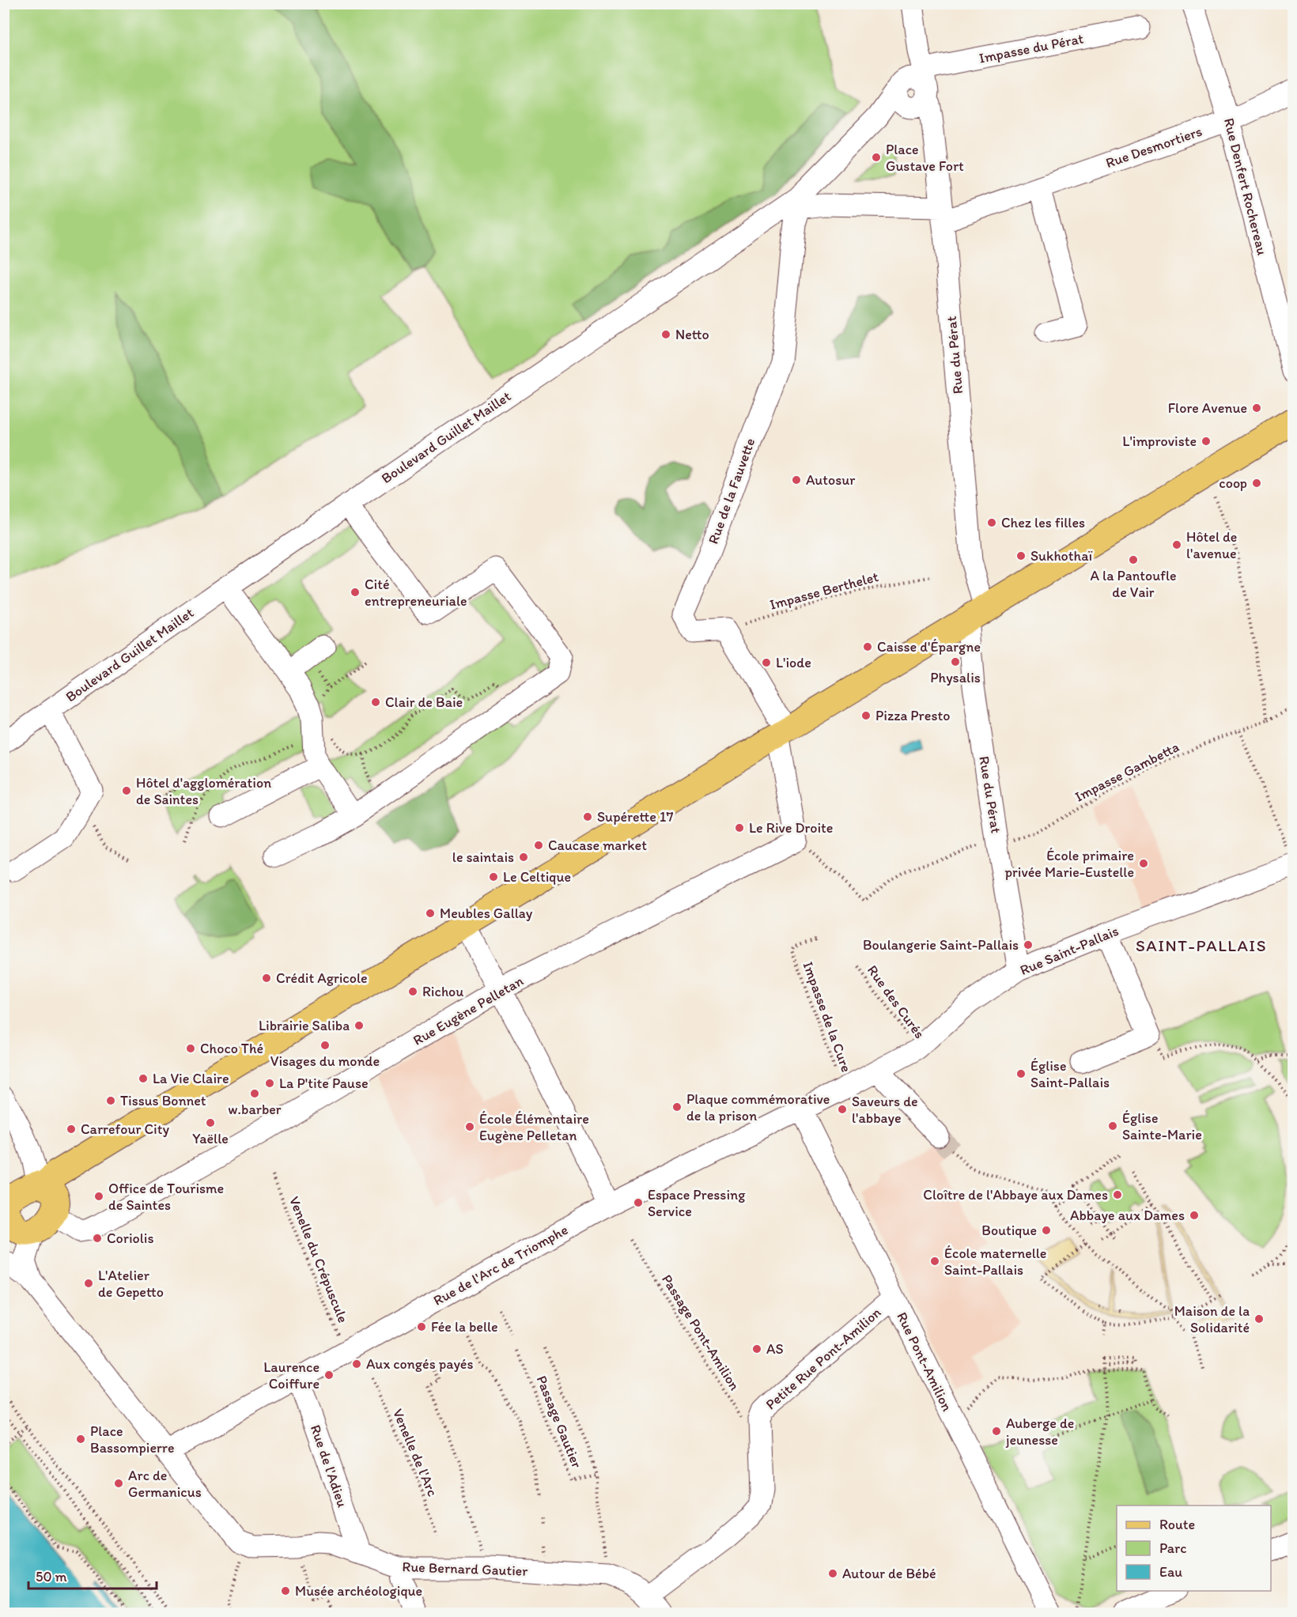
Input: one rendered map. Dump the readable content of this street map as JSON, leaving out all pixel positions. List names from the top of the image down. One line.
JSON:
{"streets":{"street":["Impasse du Pérat","Rue Desmortiers","Rue Denfert Rochereau","Rue du Pérat","Boulevard Guillet Maillet","Rue de la Fauvette","Rue Saint-Pallais","Rue Eugène Pelletan","Rue de l'Arc de Triomphe","Petite Rue Pont-Amilion","Rue Pont-Amilion","Rue de l'Adieu","Rue Bernard Gautier"],"path":["Impasse Berthelet","Impasse Gambetta","Rue des Curés","Impasse de la Cure","Venelle du Crépuscule","Passage Pont-Amilion","Passage Gautier","Venelle de l'Arc"]},"crossings":[["Impasse du Pérat","Rue du Pérat"],["Impasse du Pérat","Boulevard Guillet Maillet"],["Rue Desmortiers","Rue Denfert Rochereau"],["Rue Desmortiers","Rue du Pérat"],["Rue du Pérat","Impasse Gambetta"],["Rue du Pérat","Rue Saint-Pallais"],["Boulevard Guillet Maillet","Rue de la Fauvette"],["Rue de la Fauvette","Impasse Berthelet"],["Impasse Gambetta","Rue Eugène Pelletan"],["Rue Saint-Pallais","Rue des Curés"],["Rue Saint-Pallais","Impasse de la Cure"],["Rue Saint-Pallais","Rue de l'Arc de Triomphe"],["Impasse de la Cure","Rue de l'Arc de Triomphe"],["Venelle du Crépuscule","Rue de l'Arc de Triomphe"],["Rue de l'Arc de Triomphe","Rue Pont-Amilion"],["Rue de l'Arc de Triomphe","Rue de l'Adieu"],["Passage Pont-Amilion","Petite Rue Pont-Amilion"],["Petite Rue Pont-Amilion","Rue Pont-Amilion"],["Petite Rue Pont-Amilion","Rue Bernard Gautier"],["Passage Gautier","Rue Bernard Gautier"],["Rue de l'Adieu","Rue Bernard Gautier"]],"districts":["SAINT-PALLAIS"],"places":["Place Gustave Fort","Netto","Flore Avenue","L'improviste","Autosur","coop","Chez les filles","Hôtel de l'avenue","Sukhothaï","A la Pantoufle de Vair","Cité entrepreneuriale","Caisse d'Épargne","Physalis","L'iode","Clair de Baie","Pizza Presto","Hôtel d'agglomération de Saintes","Supérette 17","Le Rive Droite","Caucase market","le saintais","École primaire privée Marie-Eustelle","Le Celtique","Meubles Gallay","Boulangerie Saint-Pallais","Crédit Agricole","Richou","Librairie Saliba","Visages du monde","Choco Thé","Église Saint-Pallais","La Vie Claire","La P'tite Pause","w.barber","Tissus Bonnet","Plaque commémorative de la prison","Saveurs de l'abbaye","Yaëlle","Église Sainte-Marie","École Élémentaire Eugène Pelletan","Carrefour City","Cloître de l'Abbaye aux Dames","Office de Tourisme de Saintes","Espace Pressing Service","Abbaye aux Dames","Boutique","Coriolis","École maternelle Saint-Pallais","L'Atelier de Gepetto","Maison de la Solidarité","Fée la belle","AS","Aux congés payés","Laurence Coiffure","Auberge de jeunesse","Place Bassompierre","Arc de Germanicus","Autour de Bébé","Musée archéologique"],"legend":["Route","Parc","Eau"],"scale_bar":"50 m"}
